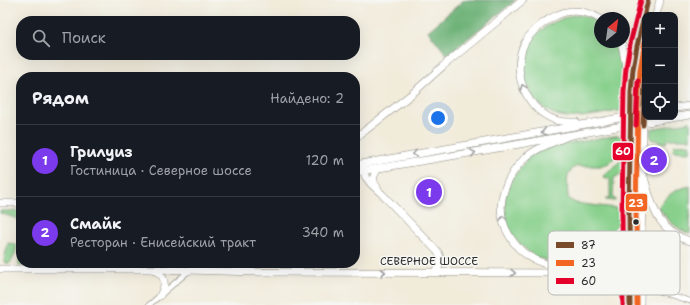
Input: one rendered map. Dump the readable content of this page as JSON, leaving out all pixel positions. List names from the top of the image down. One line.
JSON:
{"streets":{"main road":["СЕВЕРНОЕ ШОССЕ"]},"one_way":["СЕВЕРНОЕ ШОССЕ"],"lines":["transit line 87","transit line 60","transit line 23"],"legend":["87","23","60"],"north":"top right","page":{"map_buttons":["+","−"],"search":"Поиск","heading":["Рядом","Найдено: 2"],"list":[{"mark":"1","name":"Грилуиз","note":"Гостиница · Северное шоссе","value":"120 m"},{"mark":"2","name":"Смайк","note":"Ресторан · Енисейский тракт","value":"340 m"}],"pins":["2","1"]}}
